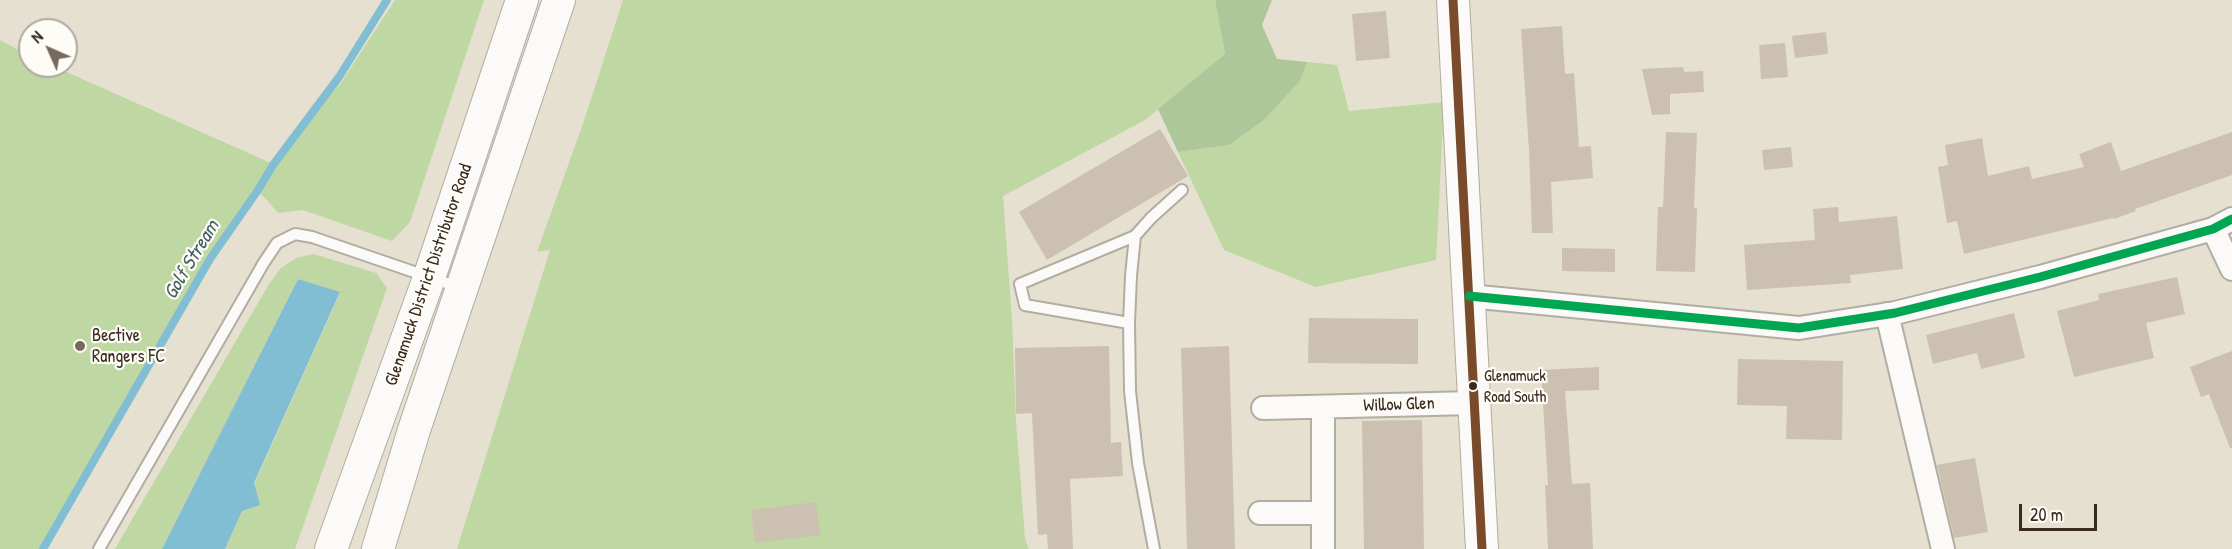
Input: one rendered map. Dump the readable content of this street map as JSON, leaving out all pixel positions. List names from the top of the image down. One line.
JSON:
{"streets":{"main road":["Glenamuck District Distributor Road"],"street":["Willow Glen"]},"water":["Golf Stream"],"places":["Bective Rangers FC","Glenamuck Road South"],"scale_bar":"20 m","north":"top left"}
